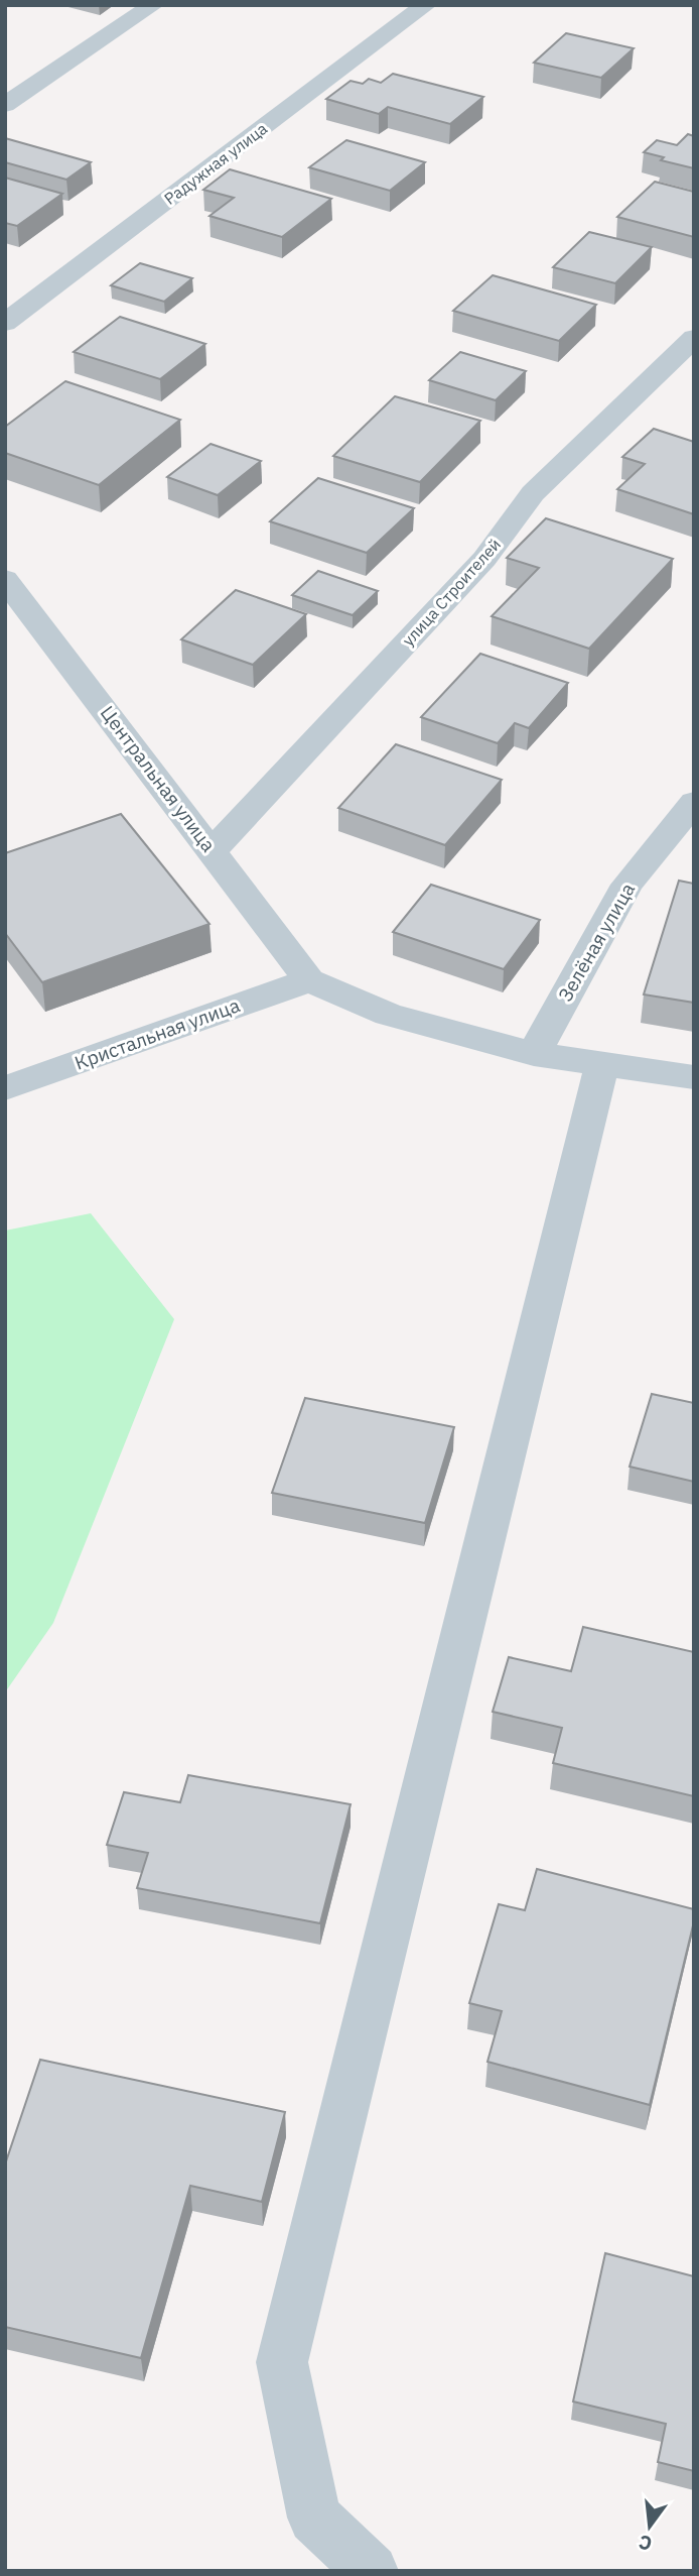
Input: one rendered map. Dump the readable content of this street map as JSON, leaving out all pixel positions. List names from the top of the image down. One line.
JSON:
{"streets":{"street":["Радужная улица","улица Строителей","Центральная улица","Зелёная улица","Кристальная улица"]},"crossings":[["улица Строителей","Центральная улица"],["Центральная улица","Кристальная улица"]],"north":"bottom"}
